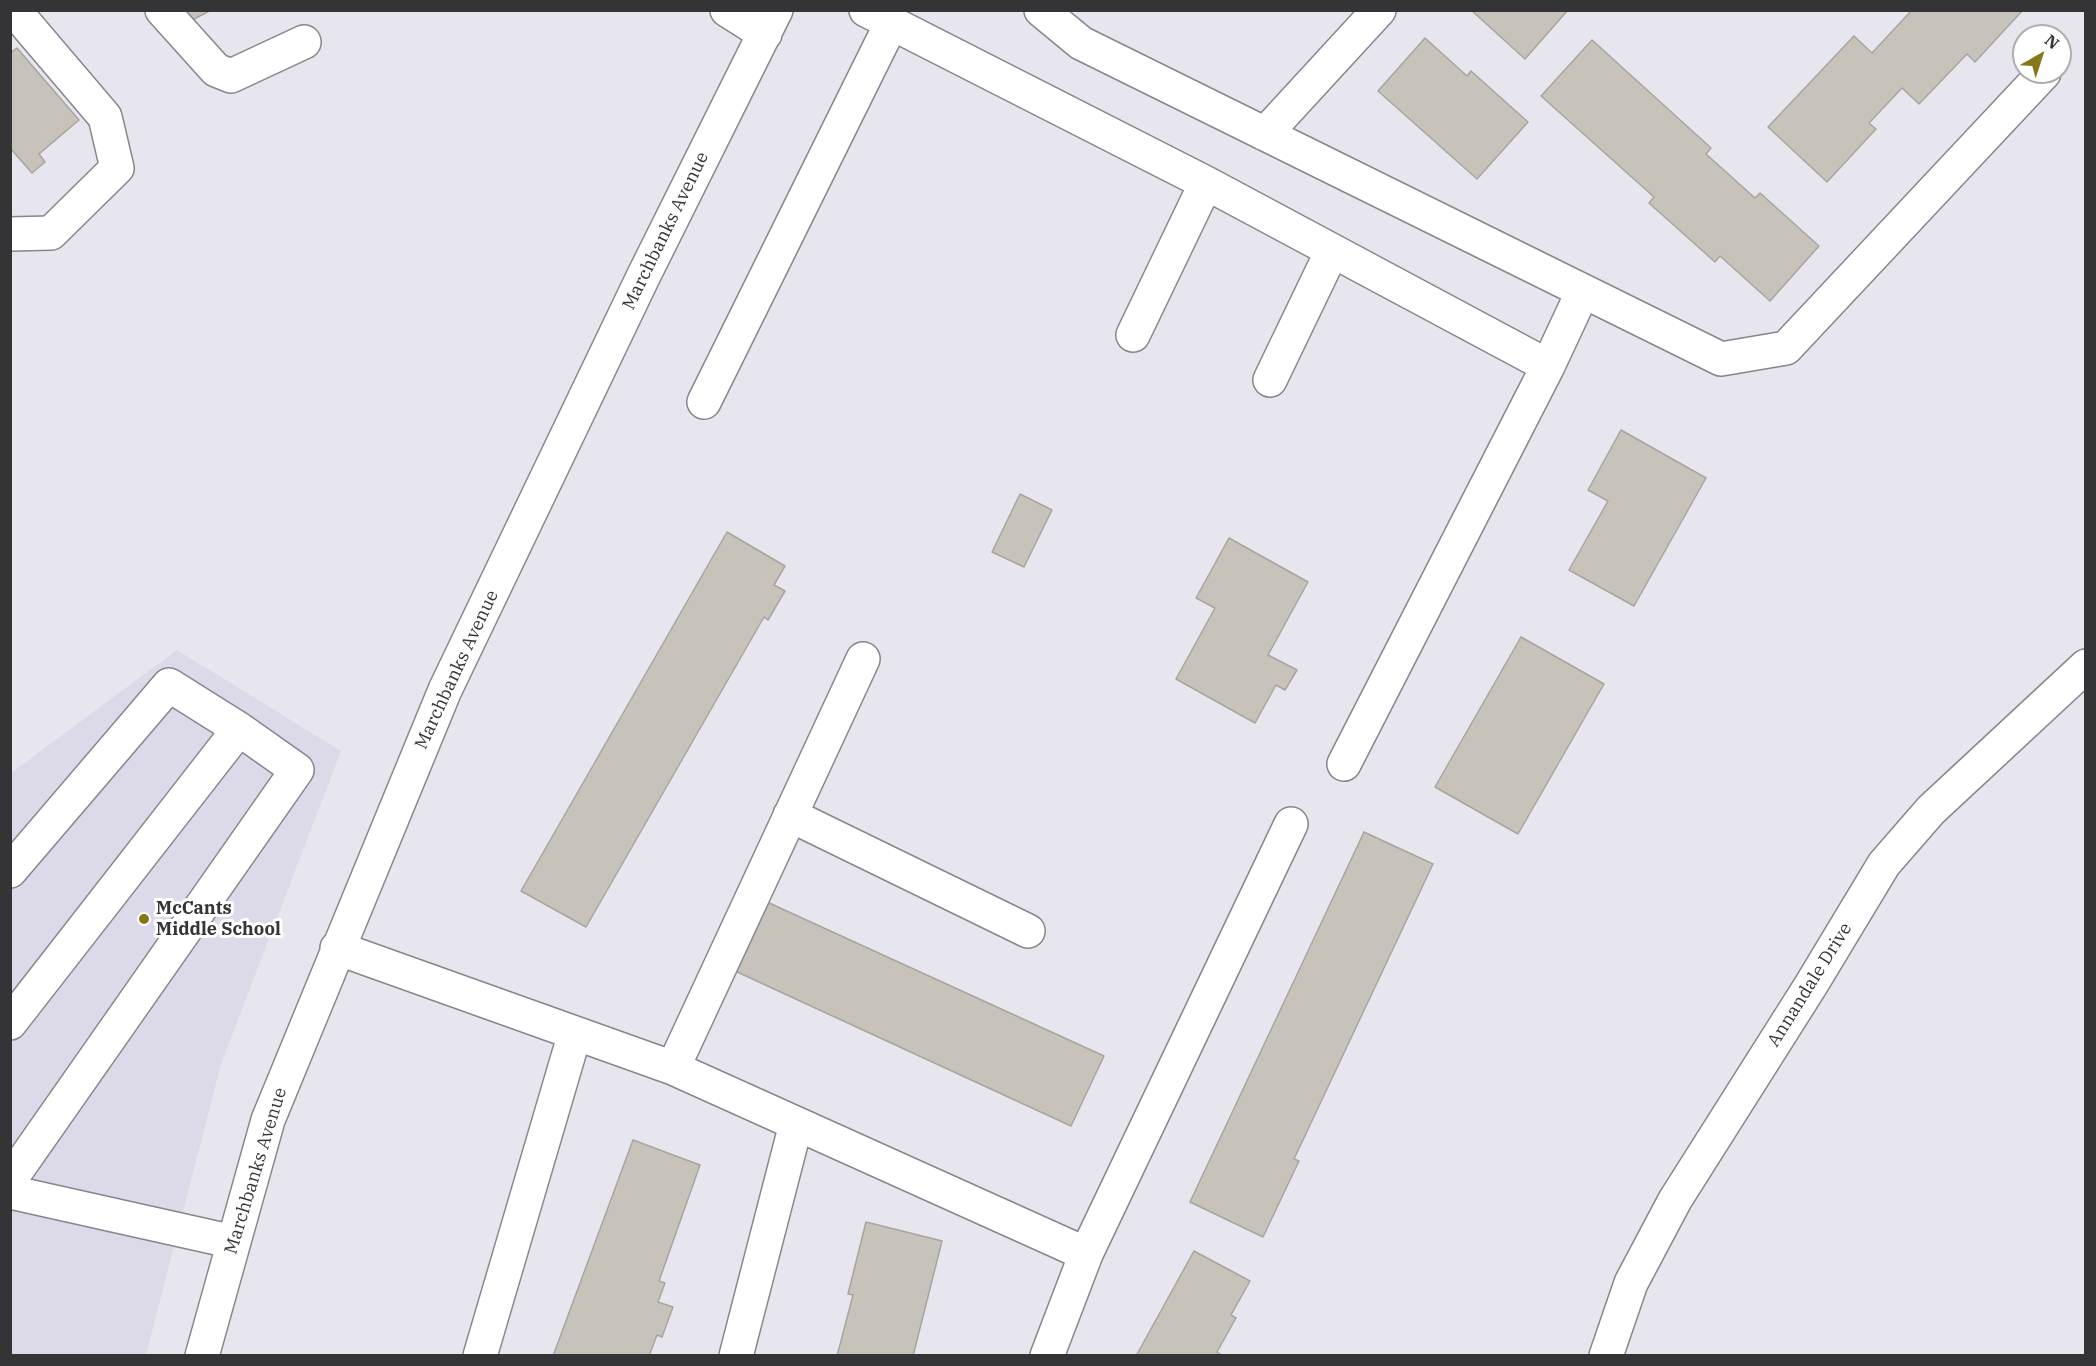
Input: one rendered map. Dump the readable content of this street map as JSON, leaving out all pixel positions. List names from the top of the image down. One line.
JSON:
{"streets":{"street":["Marchbanks Avenue","Annandale Drive"]},"places":["McCants Middle School"],"north":"top right"}
